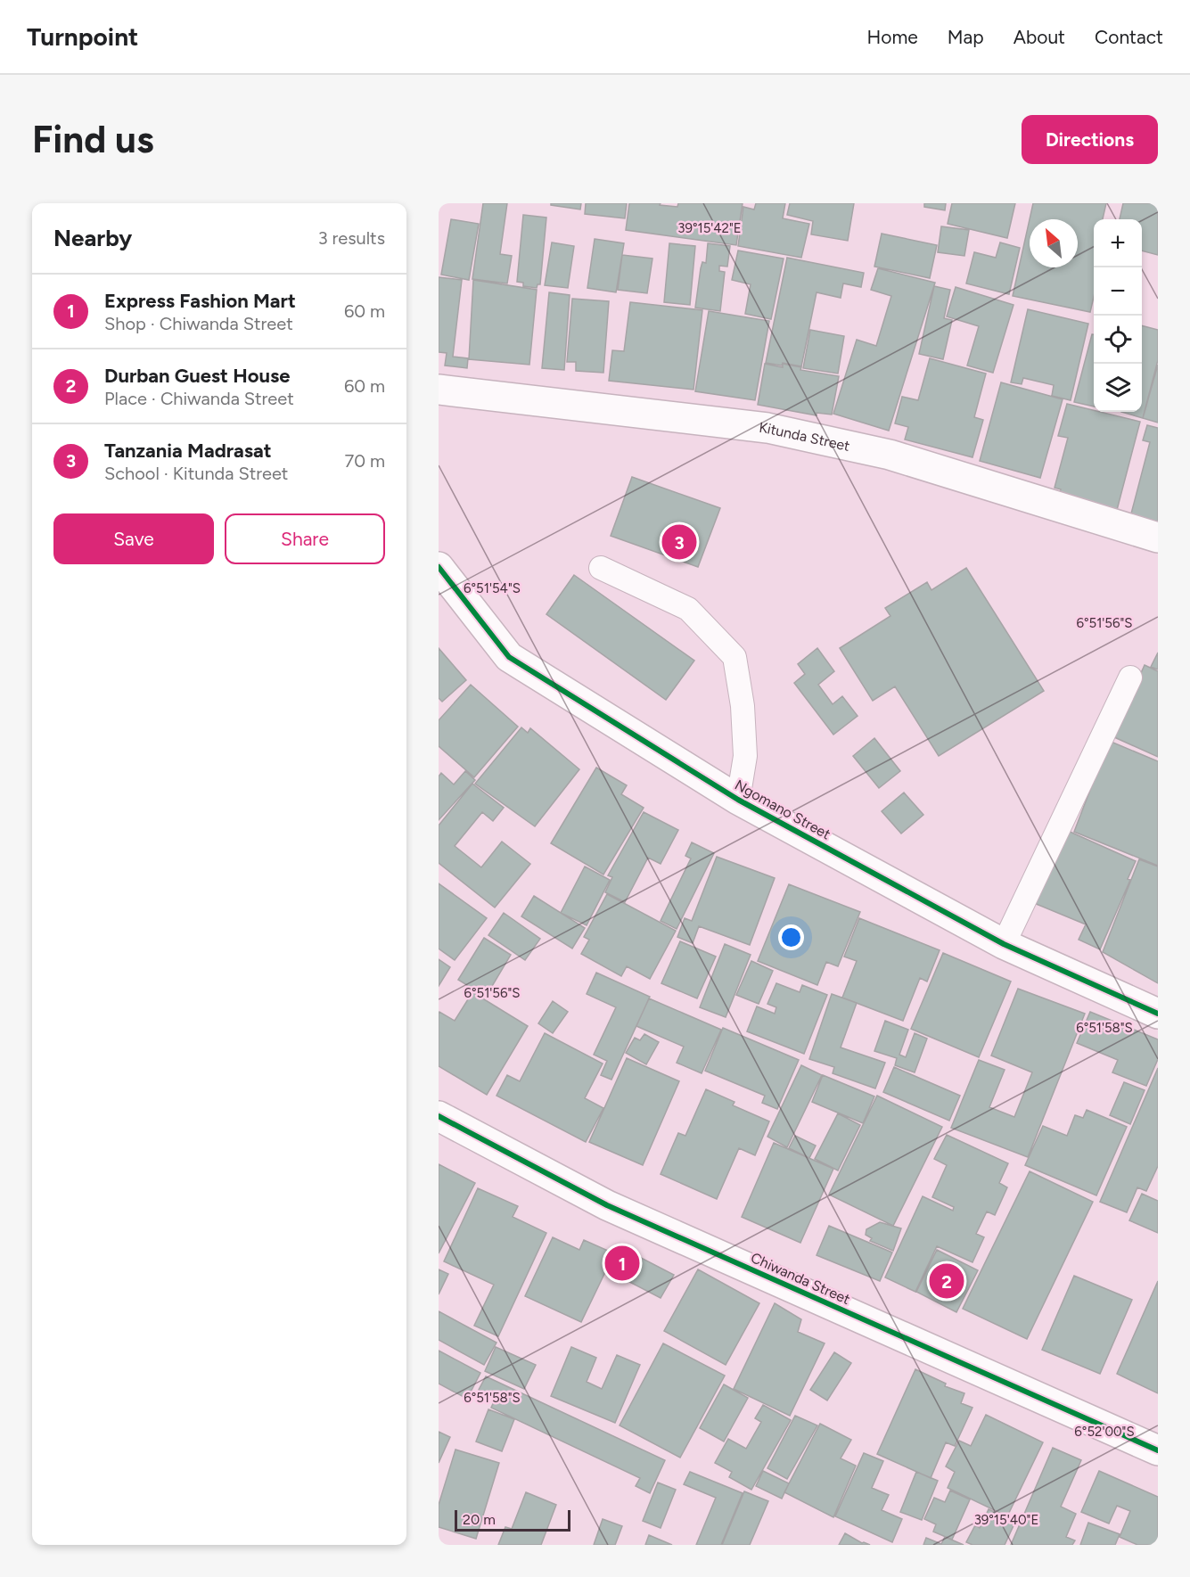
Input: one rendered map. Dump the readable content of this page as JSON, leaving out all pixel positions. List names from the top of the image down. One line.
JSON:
{"streets":{"street":["Kitunda Street","Ngomano Street","Chiwanda Street"]},"scale_bar":"20 m","north":"top left","page":{"header":"Turnpoint","nav":["Home","Map","About","Contact"],"buttons":["Directions",["Save","Share"]],"title":"Find us","heading":["Nearby","3 results"],"map_buttons":["+","−"],"list":[{"mark":"1","name":"Express Fashion Mart","note":"Shop · Chiwanda Street","value":"60 m"},{"mark":"2","name":"Durban Guest House","note":"Place · Chiwanda Street","value":"60 m"},{"mark":"3","name":"Tanzania Madrasat","note":"School · Kitunda Street","value":"70 m"}],"pins":["3","1","2"],"scale":"20 m"},"coordinates":["39°15'42\"E","6°51'54\"S","6°51'56\"S","6°51'58\"S","6°52'00\"S","39°15'40\"E"]}
